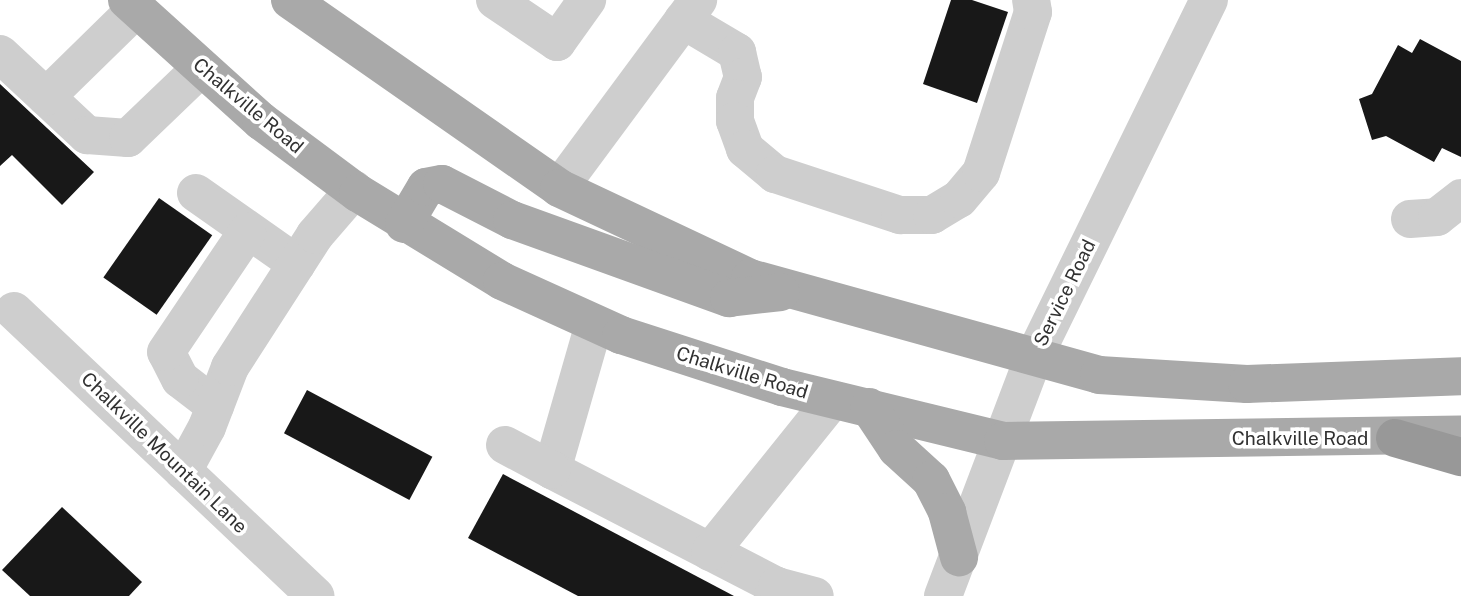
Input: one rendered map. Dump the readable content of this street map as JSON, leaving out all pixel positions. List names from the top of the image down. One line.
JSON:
{"streets":{"main road":["Chalkville Road"],"street":["Service Road","Chalkville Mountain Lane"]},"crossings":[["Chalkville Road","Service Road"]]}
